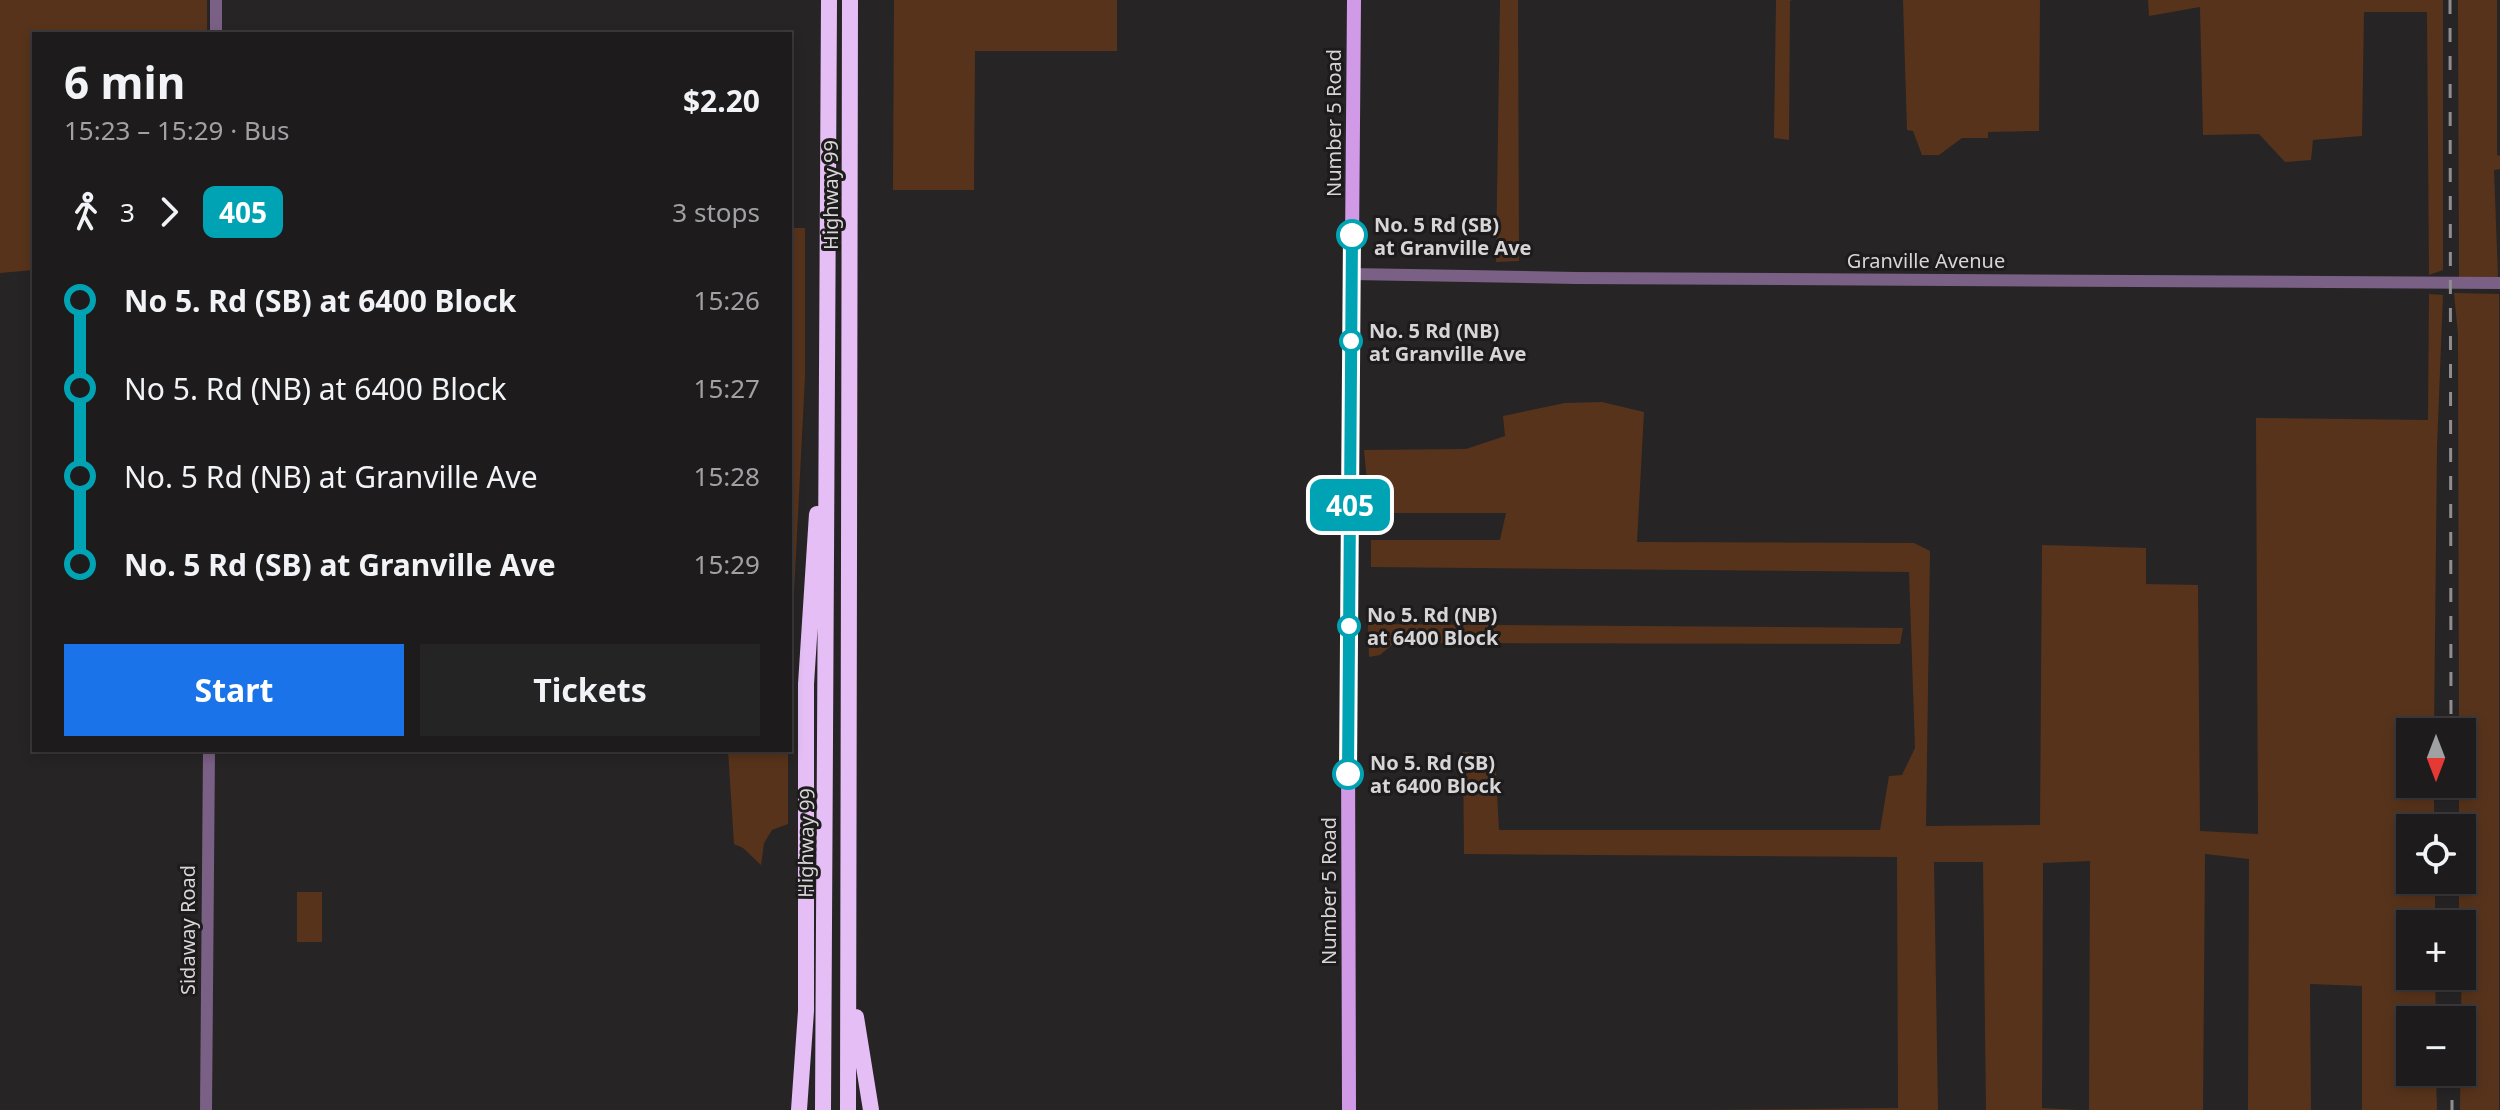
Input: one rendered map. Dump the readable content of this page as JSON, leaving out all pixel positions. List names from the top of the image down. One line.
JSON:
{"streets":{"highway":["Highway 99"],"main road":["Number 5 Road"],"street":["Granville Avenue","Sidaway Road"]},"crossings":[["Number 5 Road","Granville Avenue"]],"places":["No. 5 Rd (SB) at Granville Ave","No. 5 Rd (NB) at Granville Ave","No 5. Rd (NB) at 6400 Block","No 5. Rd (SB) at 6400 Block"],"lines":["bus line 405"],"north":"bottom","page":{"on_map":"405","heading":["6 min","15:23 – 15:29 · Bus","$2.20"],"legs":["3","405","3 stops"],"list":[{"name":"No 5. Rd (SB) at 6400 Block","value":"15:26"},{"name":"No 5. Rd (NB) at 6400 Block","value":"15:27"},{"name":"No. 5 Rd (NB) at Granville Ave","value":"15:28"},{"name":"No. 5 Rd (SB) at Granville Ave","value":"15:29"}],"buttons":["Start","Tickets"],"map_buttons":["+","−"]}}
